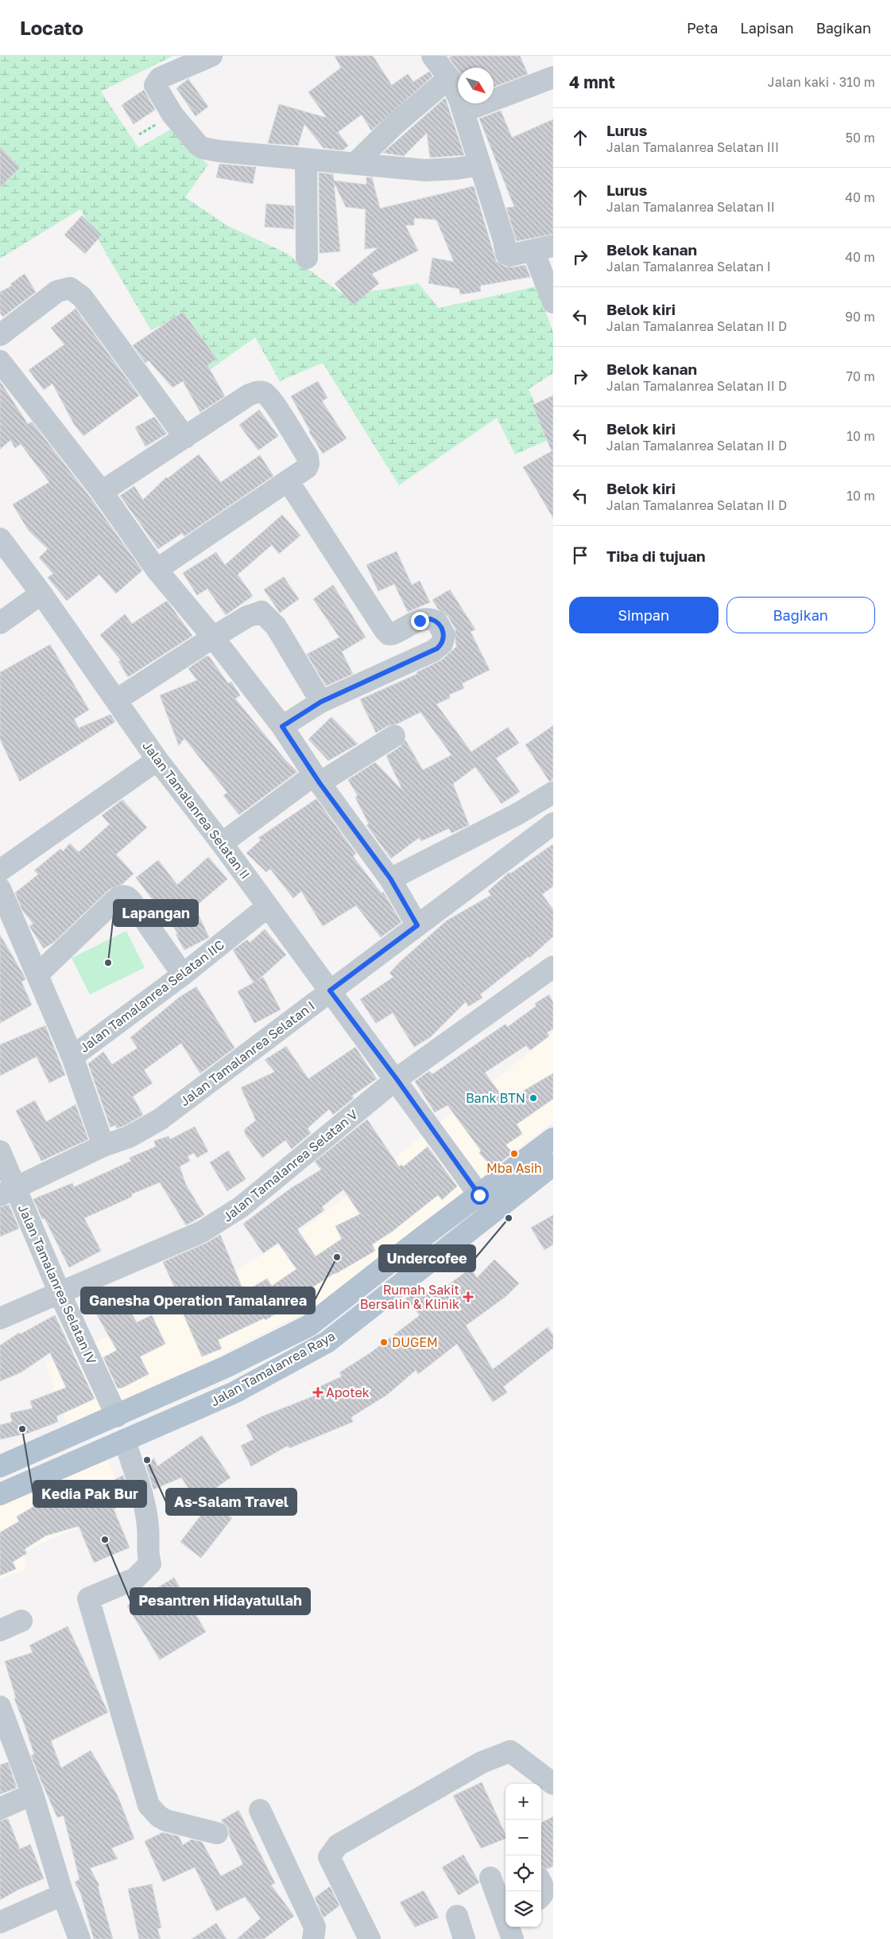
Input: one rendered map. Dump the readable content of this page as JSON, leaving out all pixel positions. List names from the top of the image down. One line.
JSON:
{"streets":{"main road":["Jalan Tamalanrea Raya"],"street":["Jalan Tamalanrea Selatan II","Jalan Tamalanrea Selatan IIC","Jalan Tamalanrea Selatan I","Jalan Tamalanrea Selatan V","Jalan Tamalanrea Selatan IV"]},"crossings":[["Jalan Tamalanrea Selatan II","Jalan Tamalanrea Selatan IIC"],["Jalan Tamalanrea Selatan II","Jalan Tamalanrea Selatan I"],["Jalan Tamalanrea Selatan II","Jalan Tamalanrea Selatan V"],["Jalan Tamalanrea Selatan II","Jalan Tamalanrea Raya"],["Jalan Tamalanrea Selatan IIC","Jalan Tamalanrea Selatan I"],["Jalan Tamalanrea Selatan I","Jalan Tamalanrea Selatan IV"],["Jalan Tamalanrea Selatan V","Jalan Tamalanrea Selatan IV"],["Jalan Tamalanrea Selatan IV","Jalan Tamalanrea Raya"]],"places":{"other":["Lapangan","Bank BTN","Mba Asih","Undercofee","Ganesha Operation Tamalanrea","DUGEM","Kedia Pak Bur","As-Salam Travel","Pesantren Hidayatullah"],"health":["Rumah Sakit Bersalin & Klinik","Apotek"]},"north":"bottom right","page":{"header":"Locato","nav":["Peta","Lapisan","Bagikan"],"heading":["4 mnt","Jalan kaki · 310 m"],"list":[["Lurus","Jalan Tamalanrea Selatan III","50 m"],["Lurus","Jalan Tamalanrea Selatan II","40 m"],["Belok kanan","Jalan Tamalanrea Selatan I","40 m"],["Belok kiri","Jalan Tamalanrea Selatan II D","90 m"],["Belok kanan","Jalan Tamalanrea Selatan II D","70 m"],["Belok kiri","Jalan Tamalanrea Selatan II D","10 m"],["Belok kiri","Jalan Tamalanrea Selatan II D","10 m"],"Tiba di tujuan"],"buttons":["Simpan","Bagikan"],"map_buttons":["+","−"]}}
